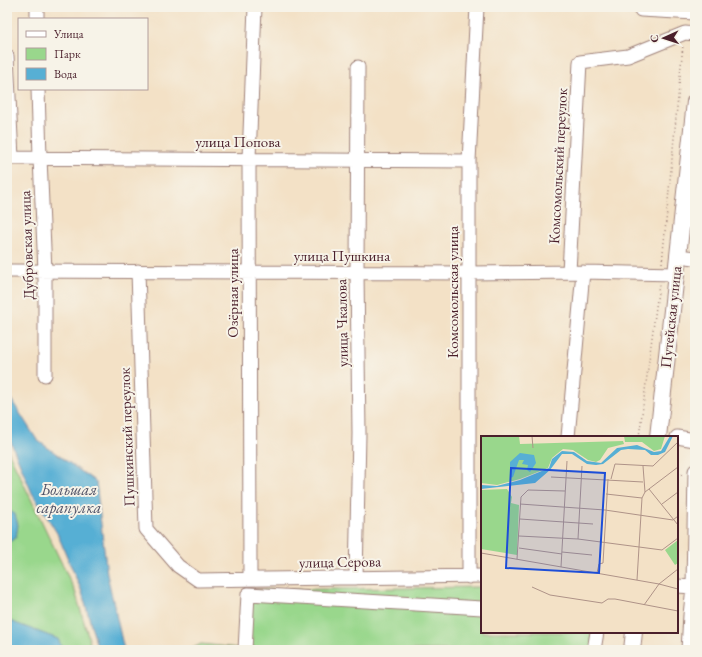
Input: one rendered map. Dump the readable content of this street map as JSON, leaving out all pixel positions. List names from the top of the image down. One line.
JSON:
{"streets":{"main road":["Путейская улица"],"street":["улица Попова","Комсомольский переулок","Дубровская улица","улица Пушкина","Комсомольская улица","Озёрная улица","улица Чкалова","Пушкинский переулок","улица Серова"]},"crossings":[["улица Попова","Дубровская улица"],["улица Попова","Комсомольская улица"],["улица Попова","Озёрная улица"],["улица Попова","улица Чкалова"],["Комсомольский переулок","улица Пушкина"],["Дубровская улица","улица Пушкина"],["улица Пушкина","Комсомольская улица"],["улица Пушкина","Озёрная улица"],["улица Пушкина","Путейская улица"],["улица Пушкина","улица Чкалова"],["улица Пушкина","Пушкинский переулок"],["Комсомольская улица","улица Серова"],["Озёрная улица","улица Серова"],["улица Чкалова","улица Серова"],["Пушкинский переулок","улица Серова"]],"water":["Большая сарапулка"],"legend":["Улица","Парк","Вода"],"north":"left"}
